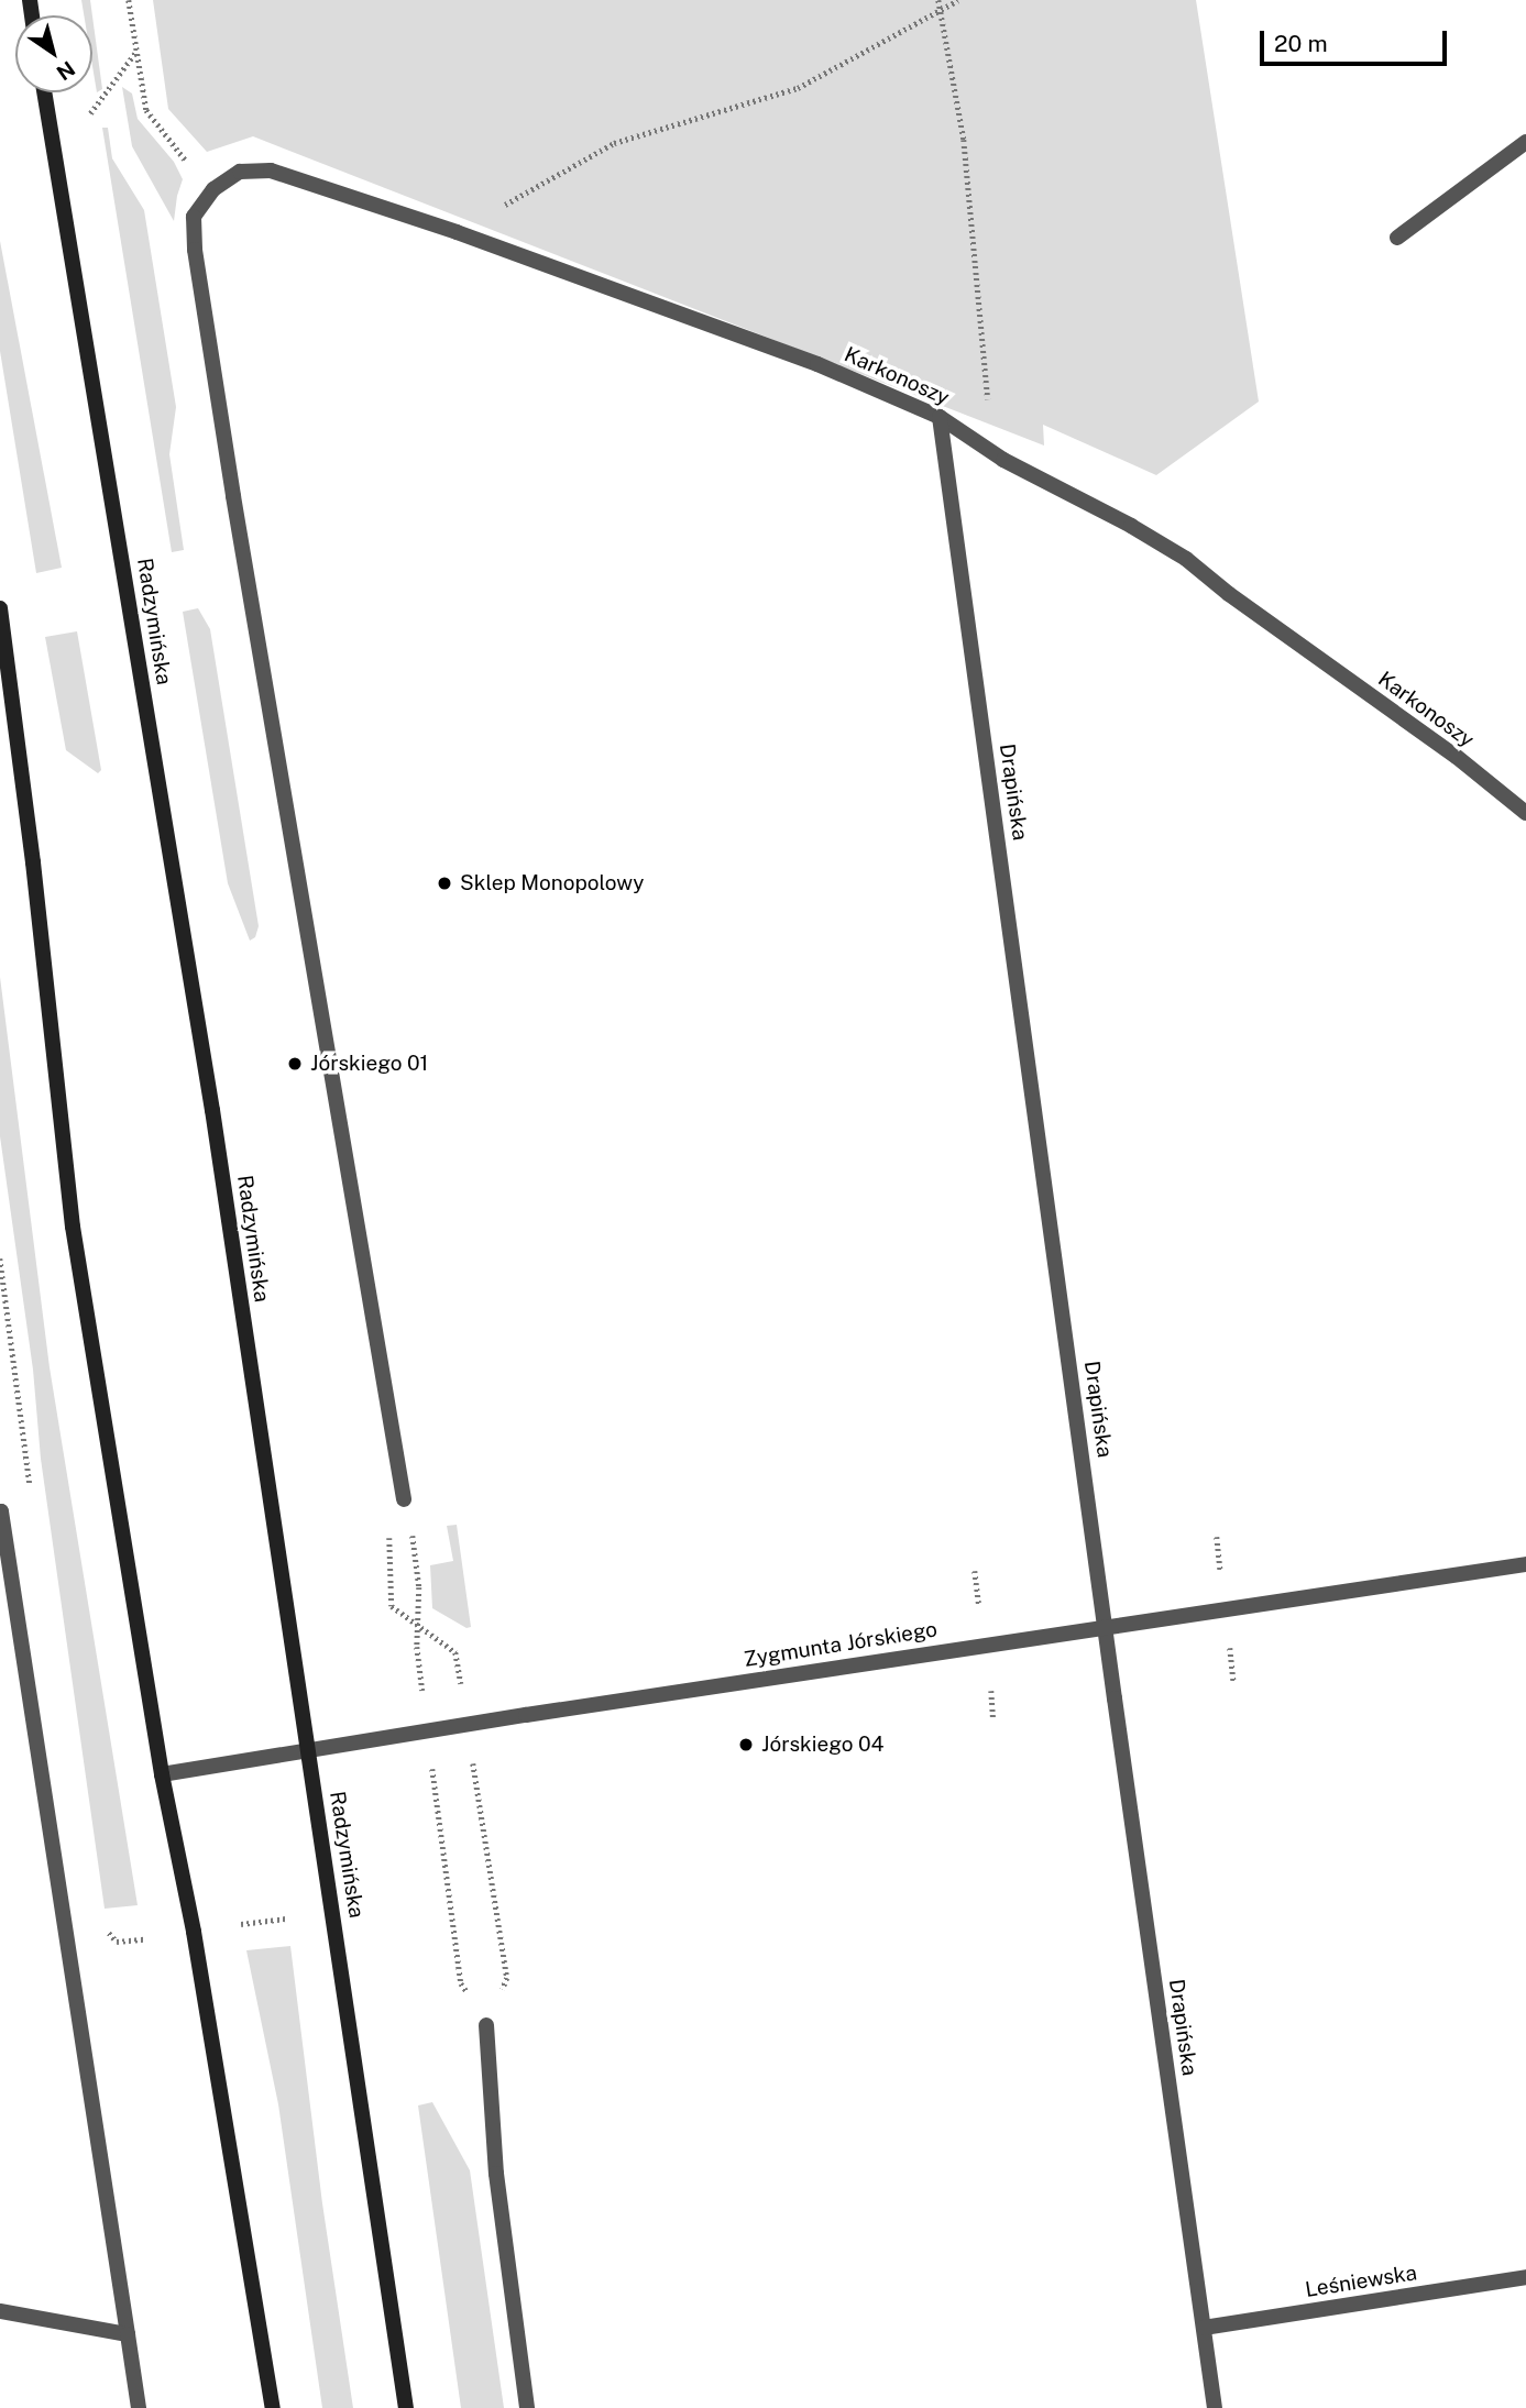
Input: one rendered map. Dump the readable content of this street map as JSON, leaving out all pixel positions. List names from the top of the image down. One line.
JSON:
{"streets":{"main road":["Radzymińska"],"street":["Karkonoszy","Drapińska","Zygmunta Jórskiego","Leśniewska"]},"crossings":[["Karkonoszy","Drapińska"],["Radzymińska","Zygmunta Jórskiego"],["Drapińska","Zygmunta Jórskiego"],["Drapińska","Leśniewska"]],"places":["Sklep Monopolowy","Jórskiego 01","Jórskiego 04"],"scale_bar":"20 m","north":"bottom right"}
